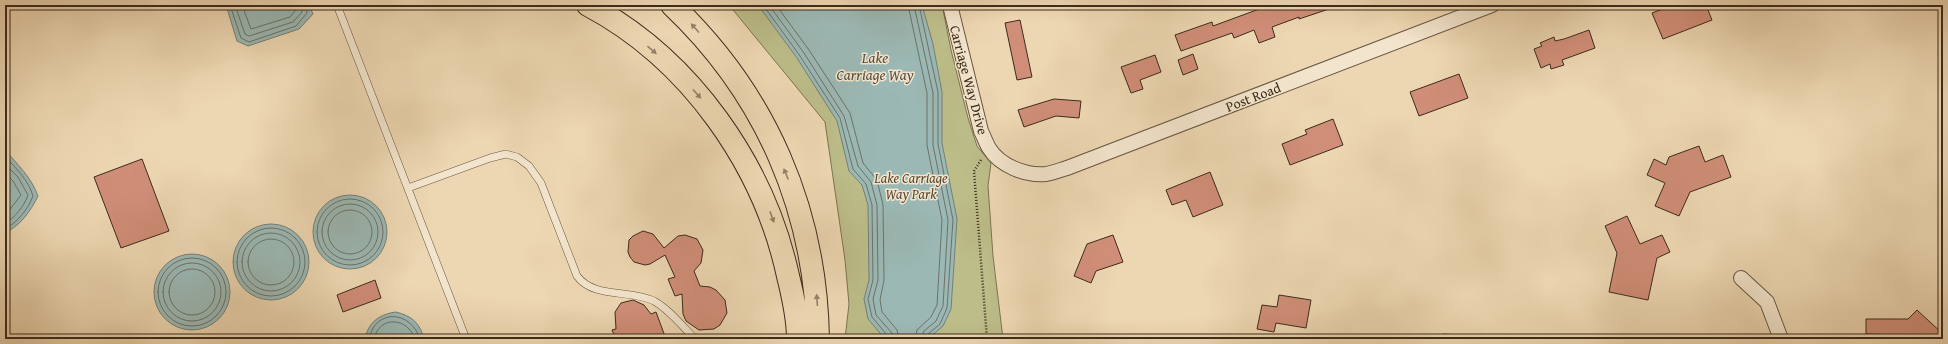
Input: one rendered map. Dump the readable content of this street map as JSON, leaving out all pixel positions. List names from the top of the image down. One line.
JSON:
{"streets":{"street":["Carriage Way Drive","Post Road"]},"crossings":[["Carriage Way Drive","Post Road"]],"water":["Lake Carriage Way"],"parks":["Lake Carriage Way Park"]}
